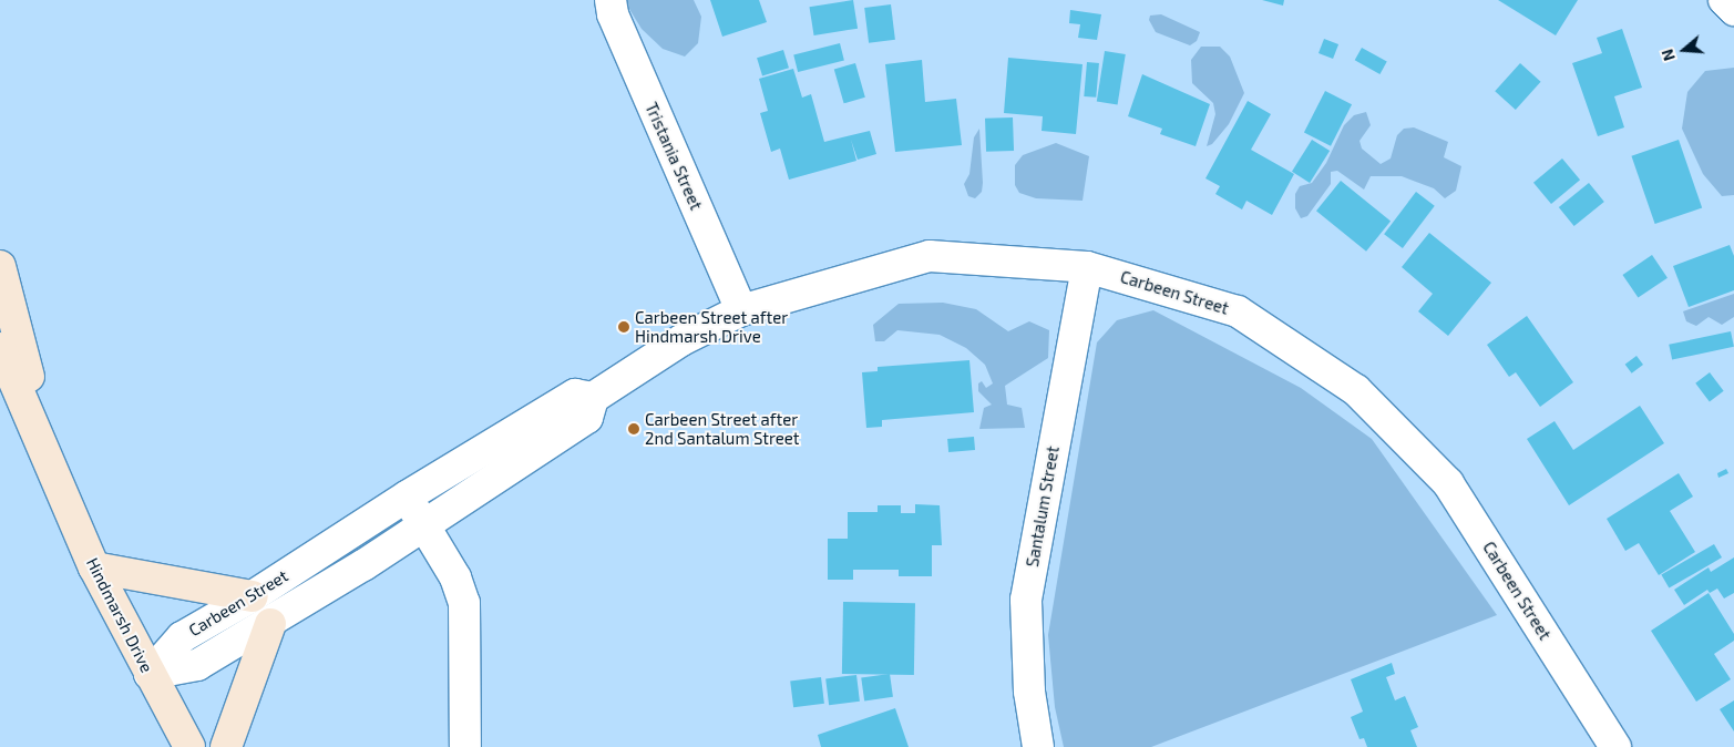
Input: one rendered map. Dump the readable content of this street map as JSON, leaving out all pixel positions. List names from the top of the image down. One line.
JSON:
{"streets":{"main road":["Hindmarsh Drive"],"street":["Tristania Street","Carbeen Street","Santalum Street"]},"crossings":[["Tristania Street","Carbeen Street"],["Carbeen Street","Santalum Street"],["Carbeen Street","Hindmarsh Drive"]],"places":["Carbeen Street after Hindmarsh Drive","Carbeen Street after 2nd Santalum Street"],"north":"left"}
